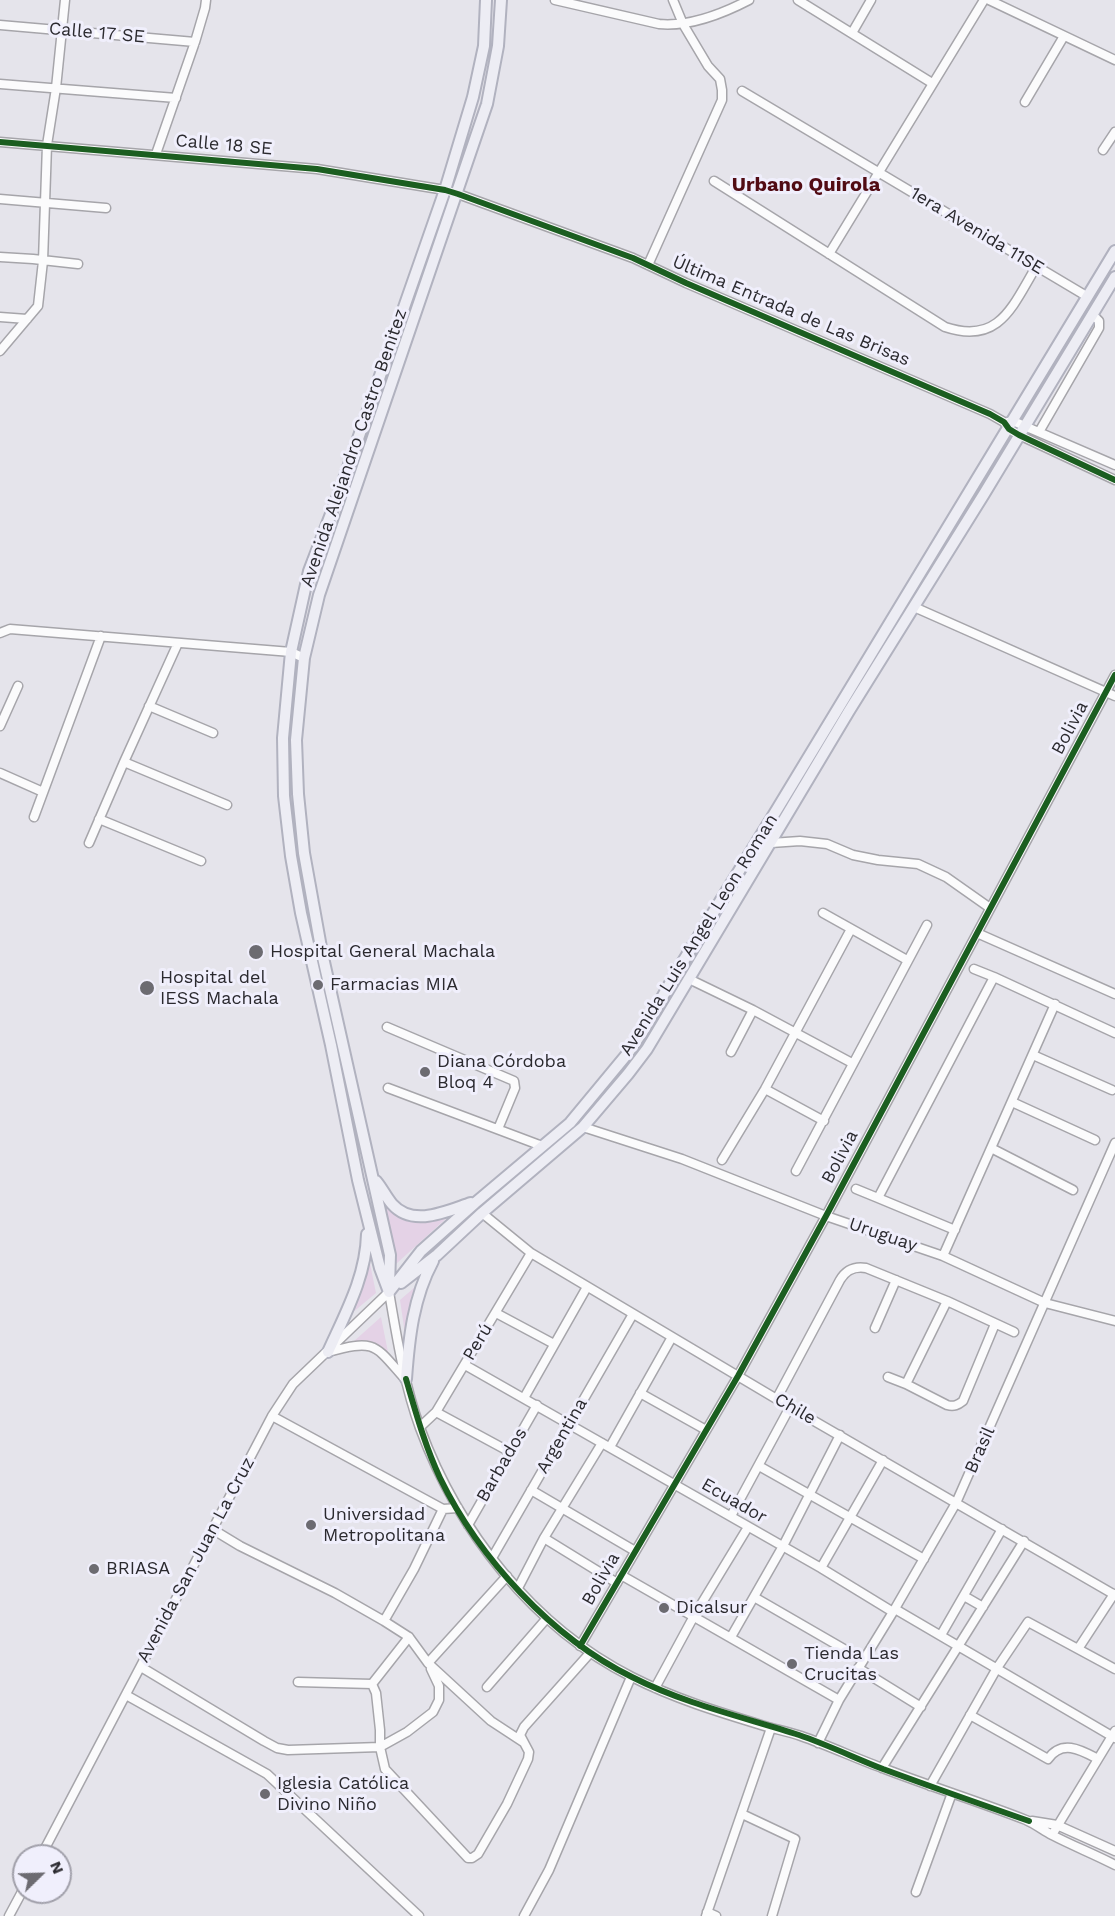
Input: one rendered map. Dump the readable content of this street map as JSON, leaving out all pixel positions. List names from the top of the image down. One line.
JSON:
{"streets":{"main road":["Avenida Alejandro Castro Benitez","Avenida Luis Angel Leon Roman"],"street":["Calle 17 SE","Calle 18 SE","1era Avenida 11SE","Última Entrada de Las Brisas","Bolivia","Uruguay","Perú","Chile","Argentina","Brasil","Barbados","Ecuador","Avenida San Juan La Cruz"]},"crossings":[["Calle 18 SE","Última Entrada de Las Brisas"],["Calle 18 SE","Avenida Alejandro Castro Benitez"],["1era Avenida 11SE","Avenida Luis Angel Leon Roman"],["Última Entrada de Las Brisas","Avenida Alejandro Castro Benitez"],["Última Entrada de Las Brisas","Avenida Luis Angel Leon Roman"],["Avenida Alejandro Castro Benitez","Bolivia"],["Avenida Alejandro Castro Benitez","Avenida Luis Angel Leon Roman"],["Avenida Alejandro Castro Benitez","Perú"],["Avenida Alejandro Castro Benitez","Argentina"],["Avenida Alejandro Castro Benitez","Brasil"],["Avenida Alejandro Castro Benitez","Barbados"],["Avenida Alejandro Castro Benitez","Avenida San Juan La Cruz"],["Bolivia","Uruguay"],["Bolivia","Chile"],["Bolivia","Ecuador"],["Avenida Luis Angel Leon Roman","Uruguay"],["Avenida Luis Angel Leon Roman","Chile"],["Avenida Luis Angel Leon Roman","Avenida San Juan La Cruz"],["Uruguay","Brasil"],["Perú","Chile"],["Perú","Ecuador"],["Chile","Argentina"],["Chile","Brasil"],["Argentina","Ecuador"],["Brasil","Ecuador"],["Barbados","Ecuador"]],"districts":["Urbano Quirola"],"places":["Hospital General Machala","Farmacias MIA","Hospital del IESS Machala","Diana Córdoba Bloq 4","Universidad Metropolitana","BRIASA","Dicalsur","Tienda Las Crucitas","Iglesia Católica Divino Niño"],"north":"top right"}
